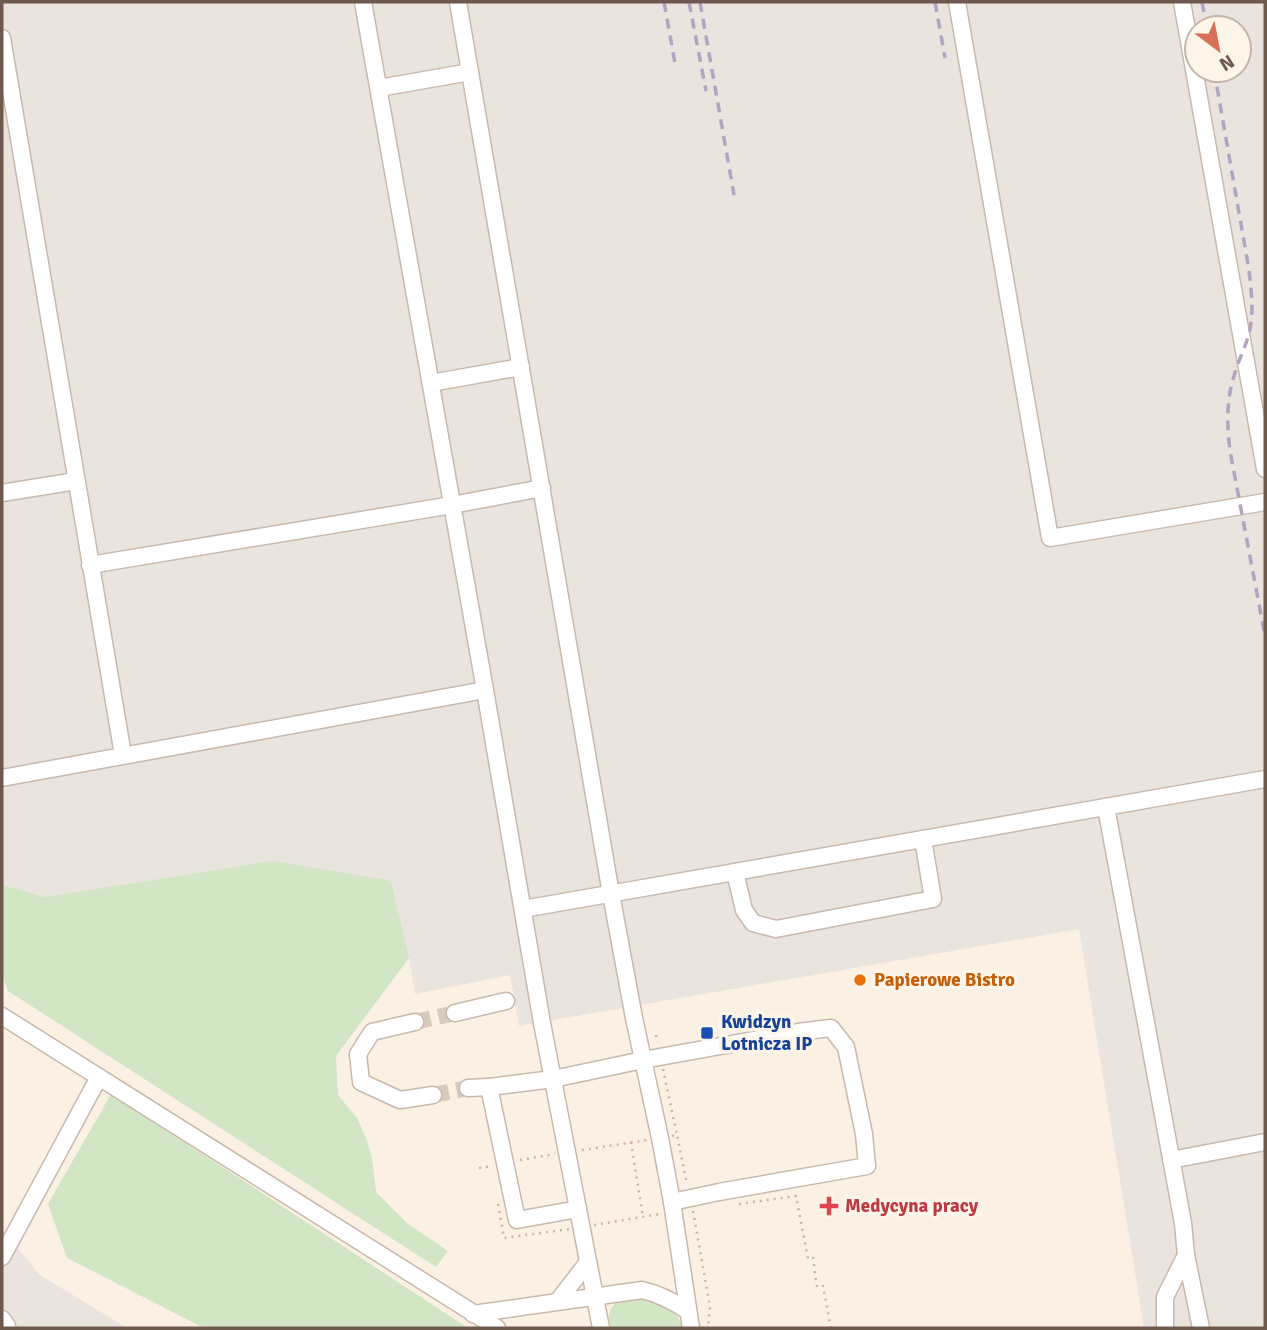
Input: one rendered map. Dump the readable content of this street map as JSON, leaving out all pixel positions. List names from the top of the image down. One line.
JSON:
{"places":{"other":["Papierowe Bistro"],"transit":["Kwidzyn Lotnicza IP"],"health":["Medycyna pracy"]},"north":"bottom right"}
